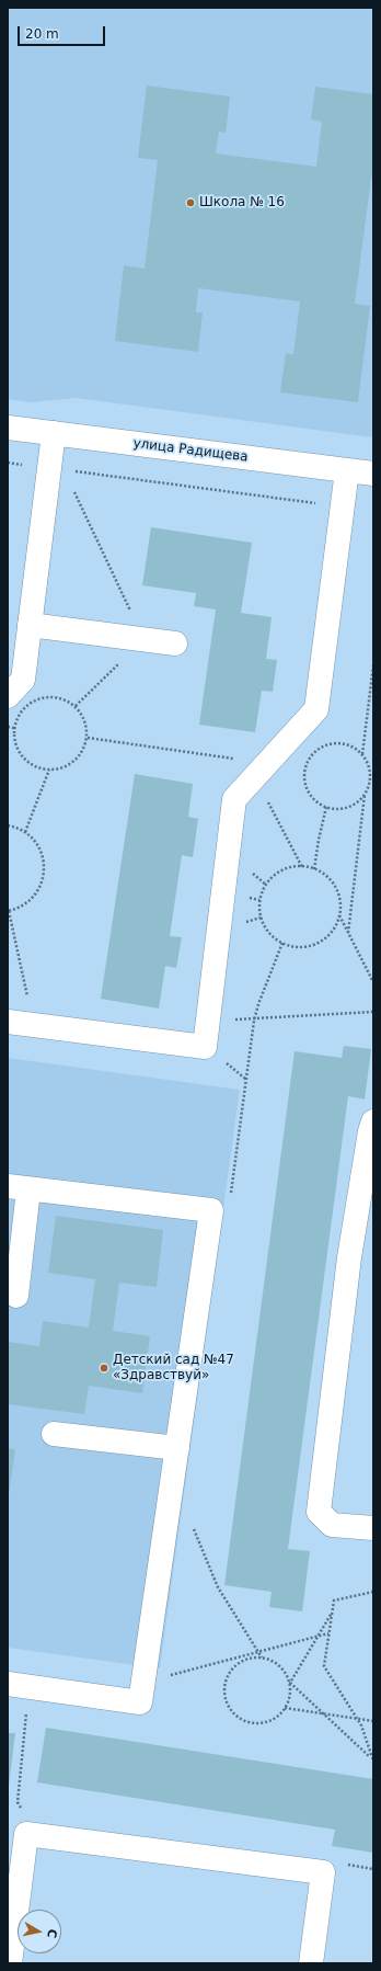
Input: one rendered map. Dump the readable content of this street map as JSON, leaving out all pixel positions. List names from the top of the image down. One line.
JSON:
{"streets":{"street":["улица Радищева"]},"places":["Школа № 16","Детский сад №47 «Здравствуй»"],"scale_bar":"20 m","north":"right"}
